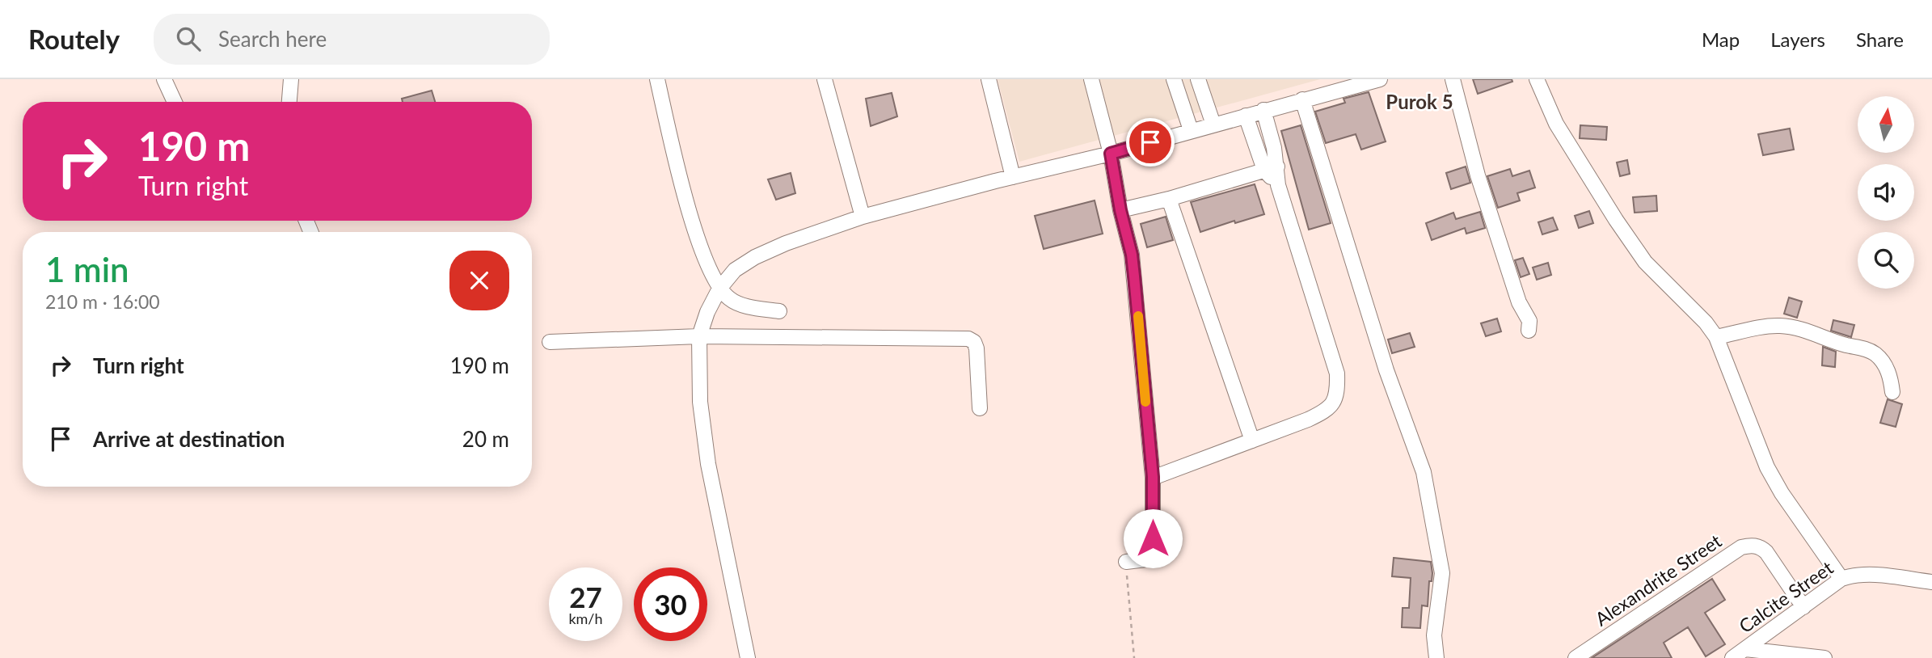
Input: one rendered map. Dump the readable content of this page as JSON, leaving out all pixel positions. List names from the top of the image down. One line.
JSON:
{"streets":{"street":["Alexandrite Street","Calcite Street"]},"crossings":[["Alexandrite Street","Calcite Street"]],"districts":["Purok 5"],"north":"top","page":{"header":"Routely","search":"Search here","nav":["Map","Layers","Share"],"turn":["190 m","Turn right"],"heading":["1 min","210 m · 16:00"],"list":[{"name":"Turn right","value":"190 m"},{"name":"Arrive at destination","value":"20 m"}],"speed":"27 km/h","limit":"30"}}
